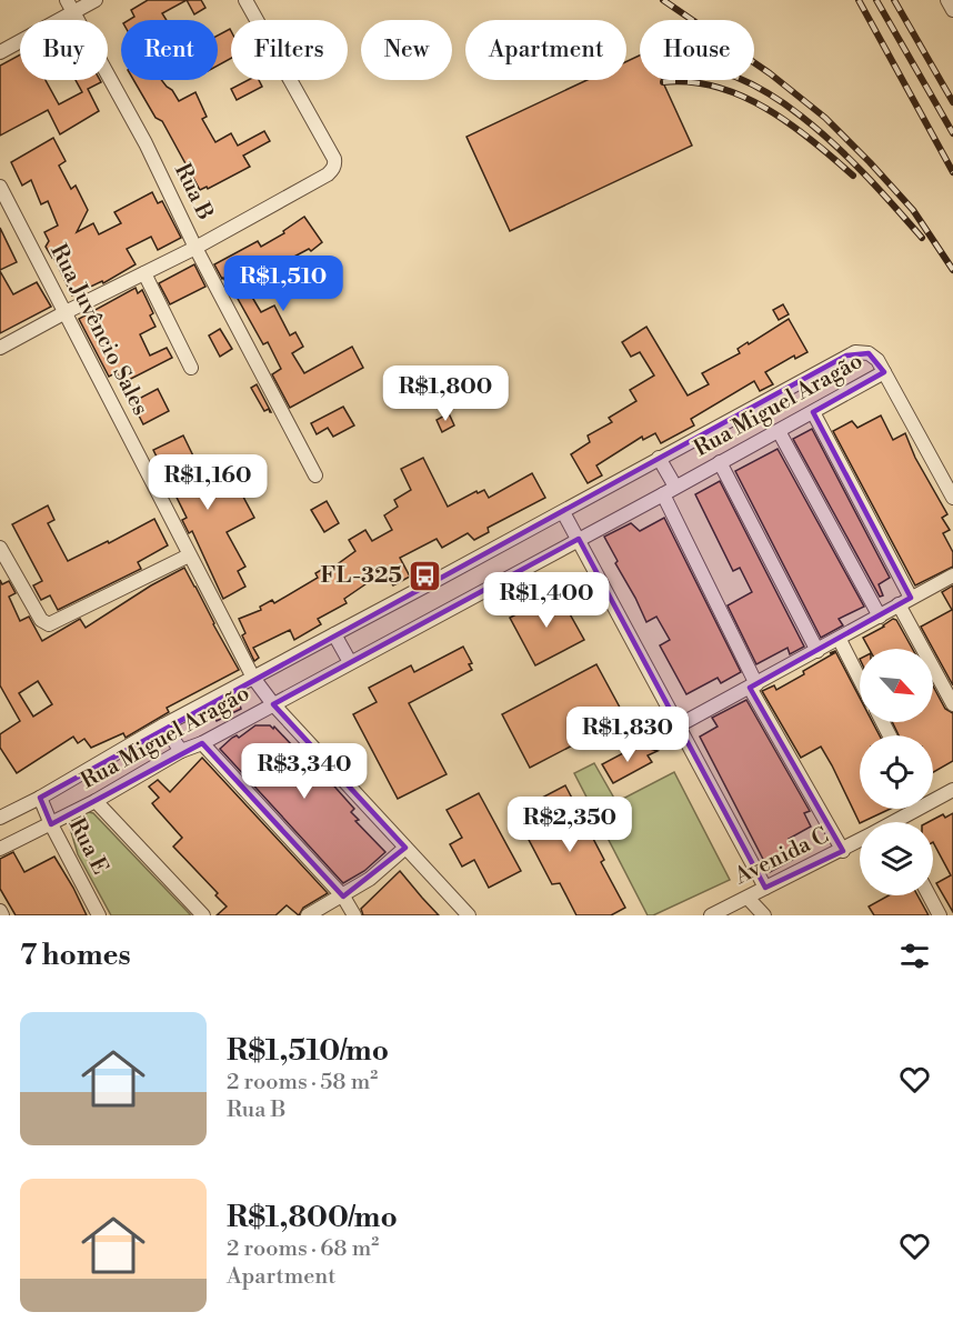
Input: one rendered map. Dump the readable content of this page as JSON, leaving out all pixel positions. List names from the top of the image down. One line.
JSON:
{"streets":{"street":["Rua B","Rua Juvêncio Sales","Rua Miguel Aragão","Rua E","Avenida C"]},"crossings":[["Rua Juvêncio Sales","Rua Miguel Aragão"],["Rua Miguel Aragão","Rua E"]],"places":{"bus stop":["FL-325"]},"north":"bottom right","page":{"chip":["Buy","Rent","Filters","New","Apartment","House"],"price":["R$1,510","R$1,800","R$1,160","R$1,400","R$1,830","R$3,340","R$2,350"],"heading":"7 homes","list":[{"name":"R$1,510/mo","note":"2 rooms · 58 m² · Rua B"},{"name":"R$1,800/mo","note":"2 rooms · 68 m² · Apartment"}]}}
